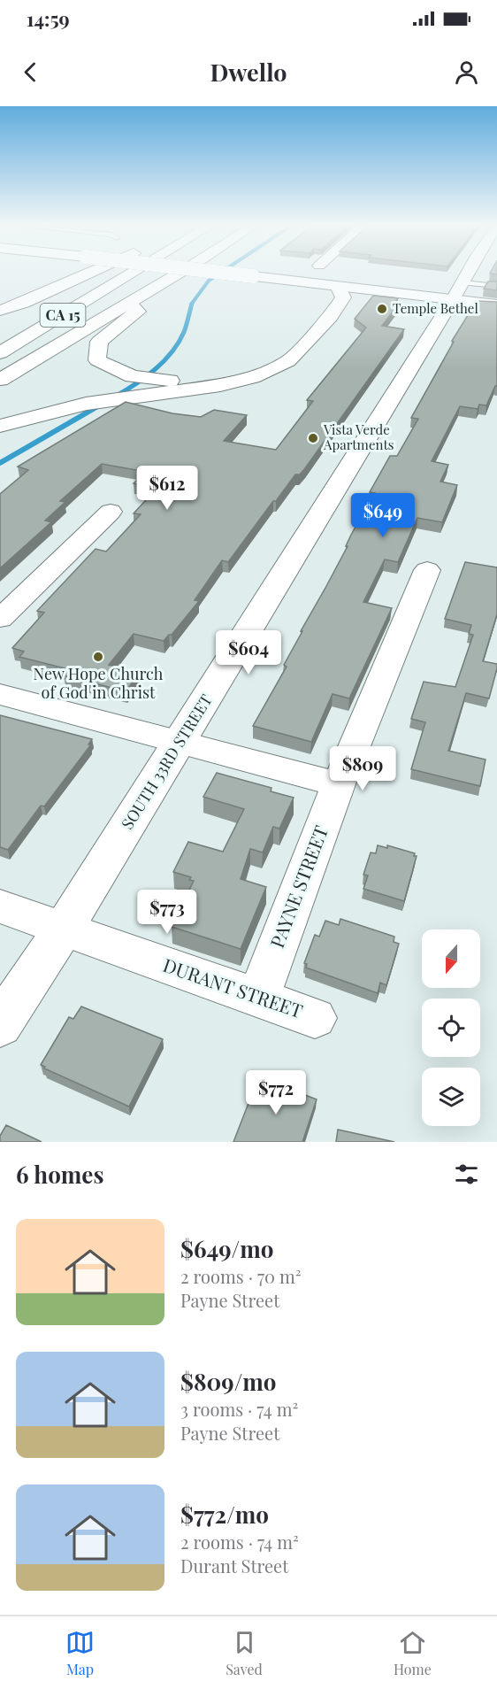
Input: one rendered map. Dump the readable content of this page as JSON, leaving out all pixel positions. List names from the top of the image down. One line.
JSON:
{"streets":{"main road":["CA 15","SOUTH 33RD STREET"],"street":["PAYNE STREET","DURANT STREET"]},"crossings":[["SOUTH 33RD STREET","DURANT STREET"],["PAYNE STREET","DURANT STREET"]],"places":["Temple Bethel","Vista Verde Apartments","New Hope Church of God in Christ"],"north":"bottom","page":{"status":"14:59","header":"Dwello","price":["$612","$649","$604","$809","$773","$772"],"heading":"6 homes","list":[{"name":"$649/mo","note":"2 rooms · 70 m² · Payne Street"},{"name":"$809/mo","note":"3 rooms · 74 m² · Payne Street"},{"name":"$772/mo","note":"2 rooms · 74 m² · Durant Street"}],"tabs":["Map","Saved","Home"]}}
